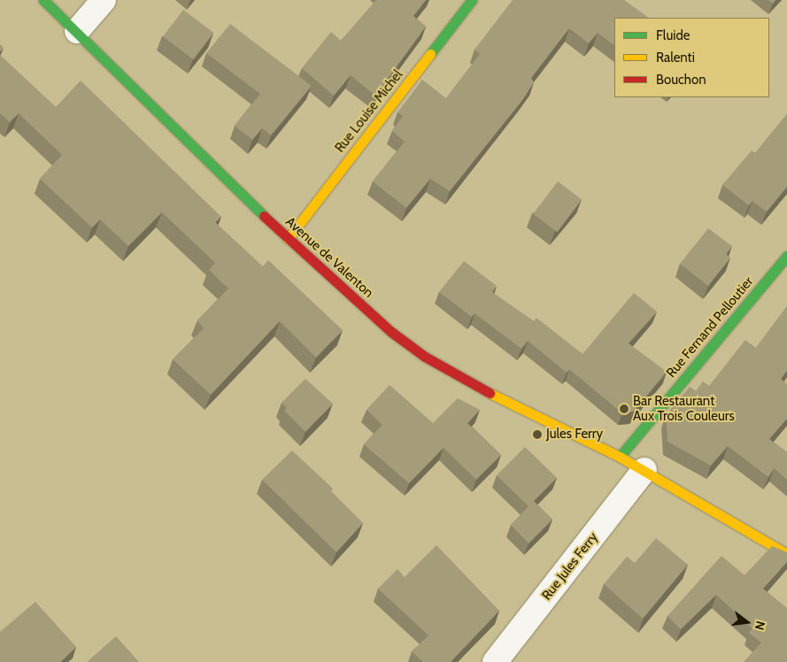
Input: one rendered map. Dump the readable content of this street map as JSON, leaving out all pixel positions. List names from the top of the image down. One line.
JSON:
{"streets":{"street":["Rue Louise Michel","Avenue de Valenton","Rue Fernand Pelloutier","Rue Jules Ferry"]},"crossings":[["Rue Louise Michel","Avenue de Valenton"],["Avenue de Valenton","Rue Fernand Pelloutier"],["Avenue de Valenton","Rue Jules Ferry"]],"places":["Bar Restaurant Aux Trois Couleurs","Jules Ferry"],"legend":["Fluide","Ralenti","Bouchon"],"north":"right"}
